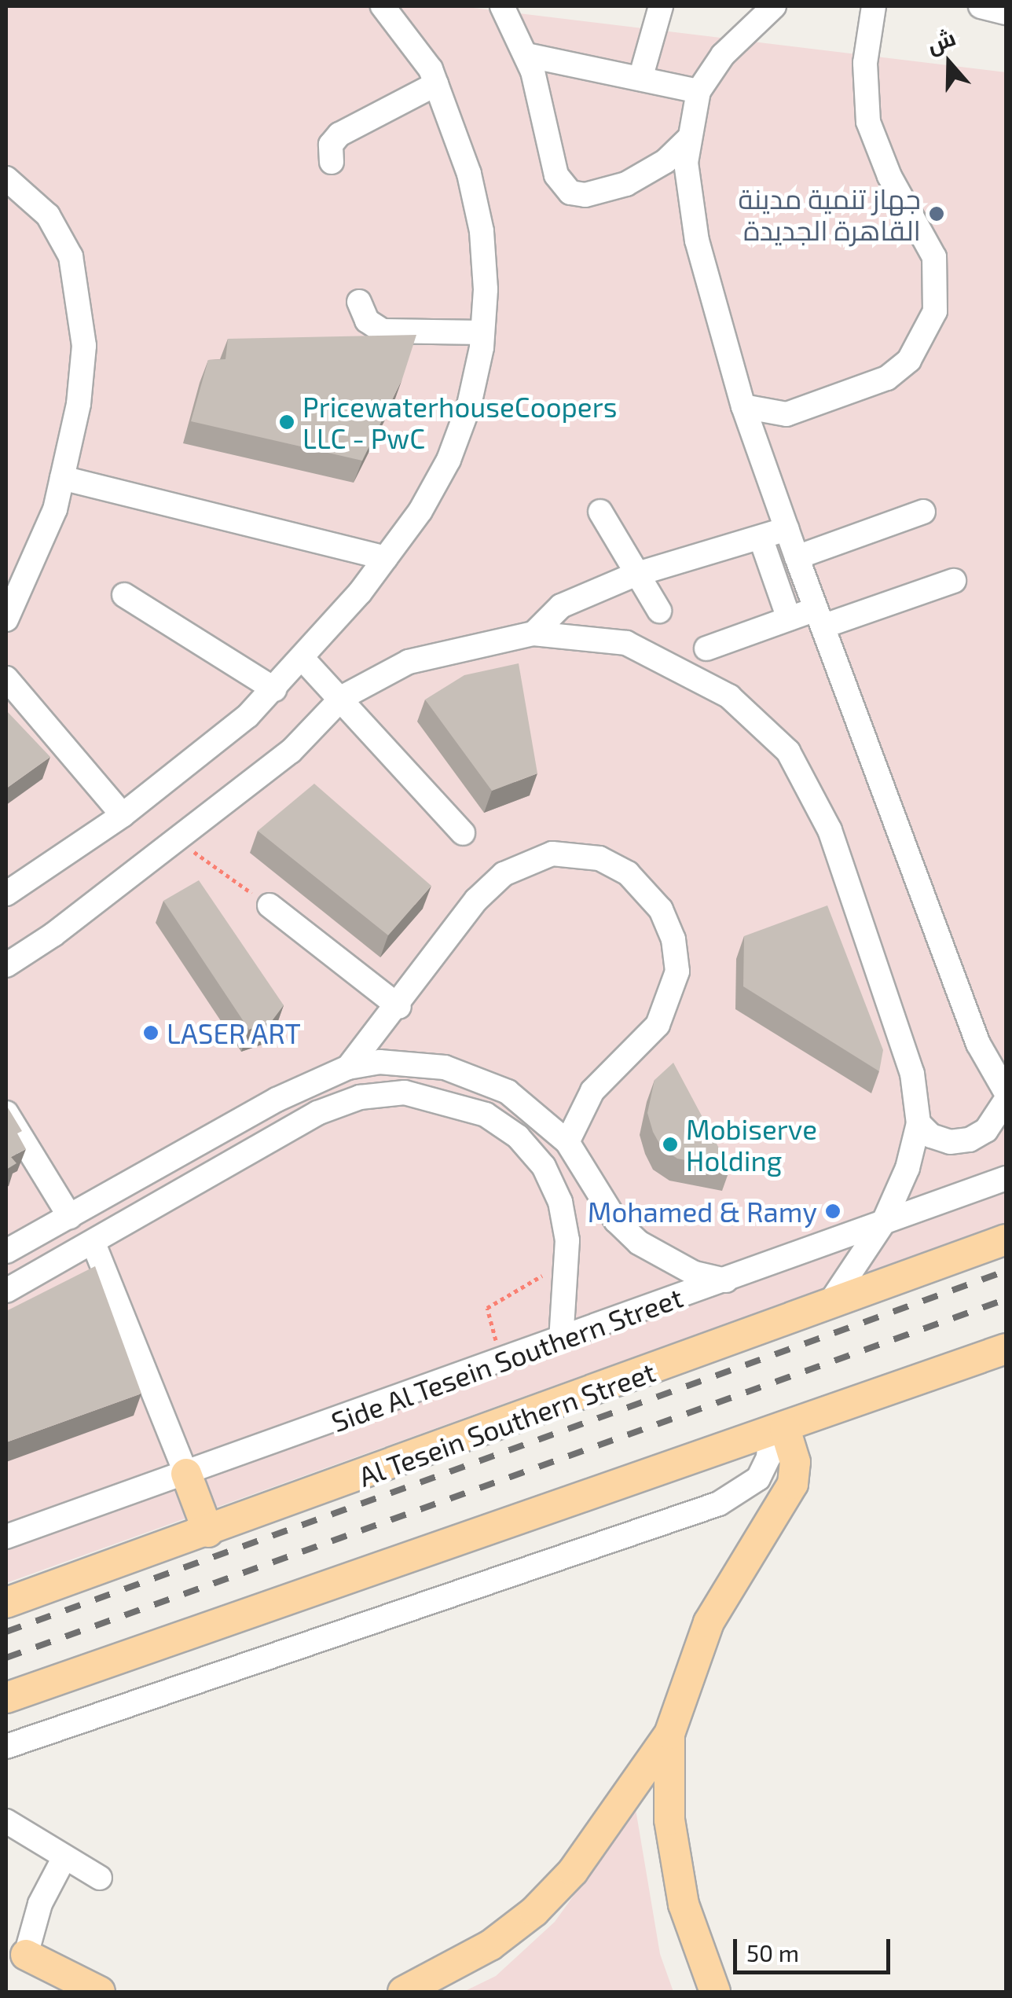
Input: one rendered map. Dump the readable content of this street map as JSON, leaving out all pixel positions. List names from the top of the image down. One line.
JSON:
{"streets":{"main road":["Al Tesein Southern Street"],"street":["Side Al Tesein Southern Street"]},"places":["جهاز تنمية مدينة القاهرة الجديدة","PricewaterhouseCoopers LLC - PwC","LASER ART","Mobiserve Holding","Mohamed & Ramy"],"scale_bar":"50 m","north":"top"}
